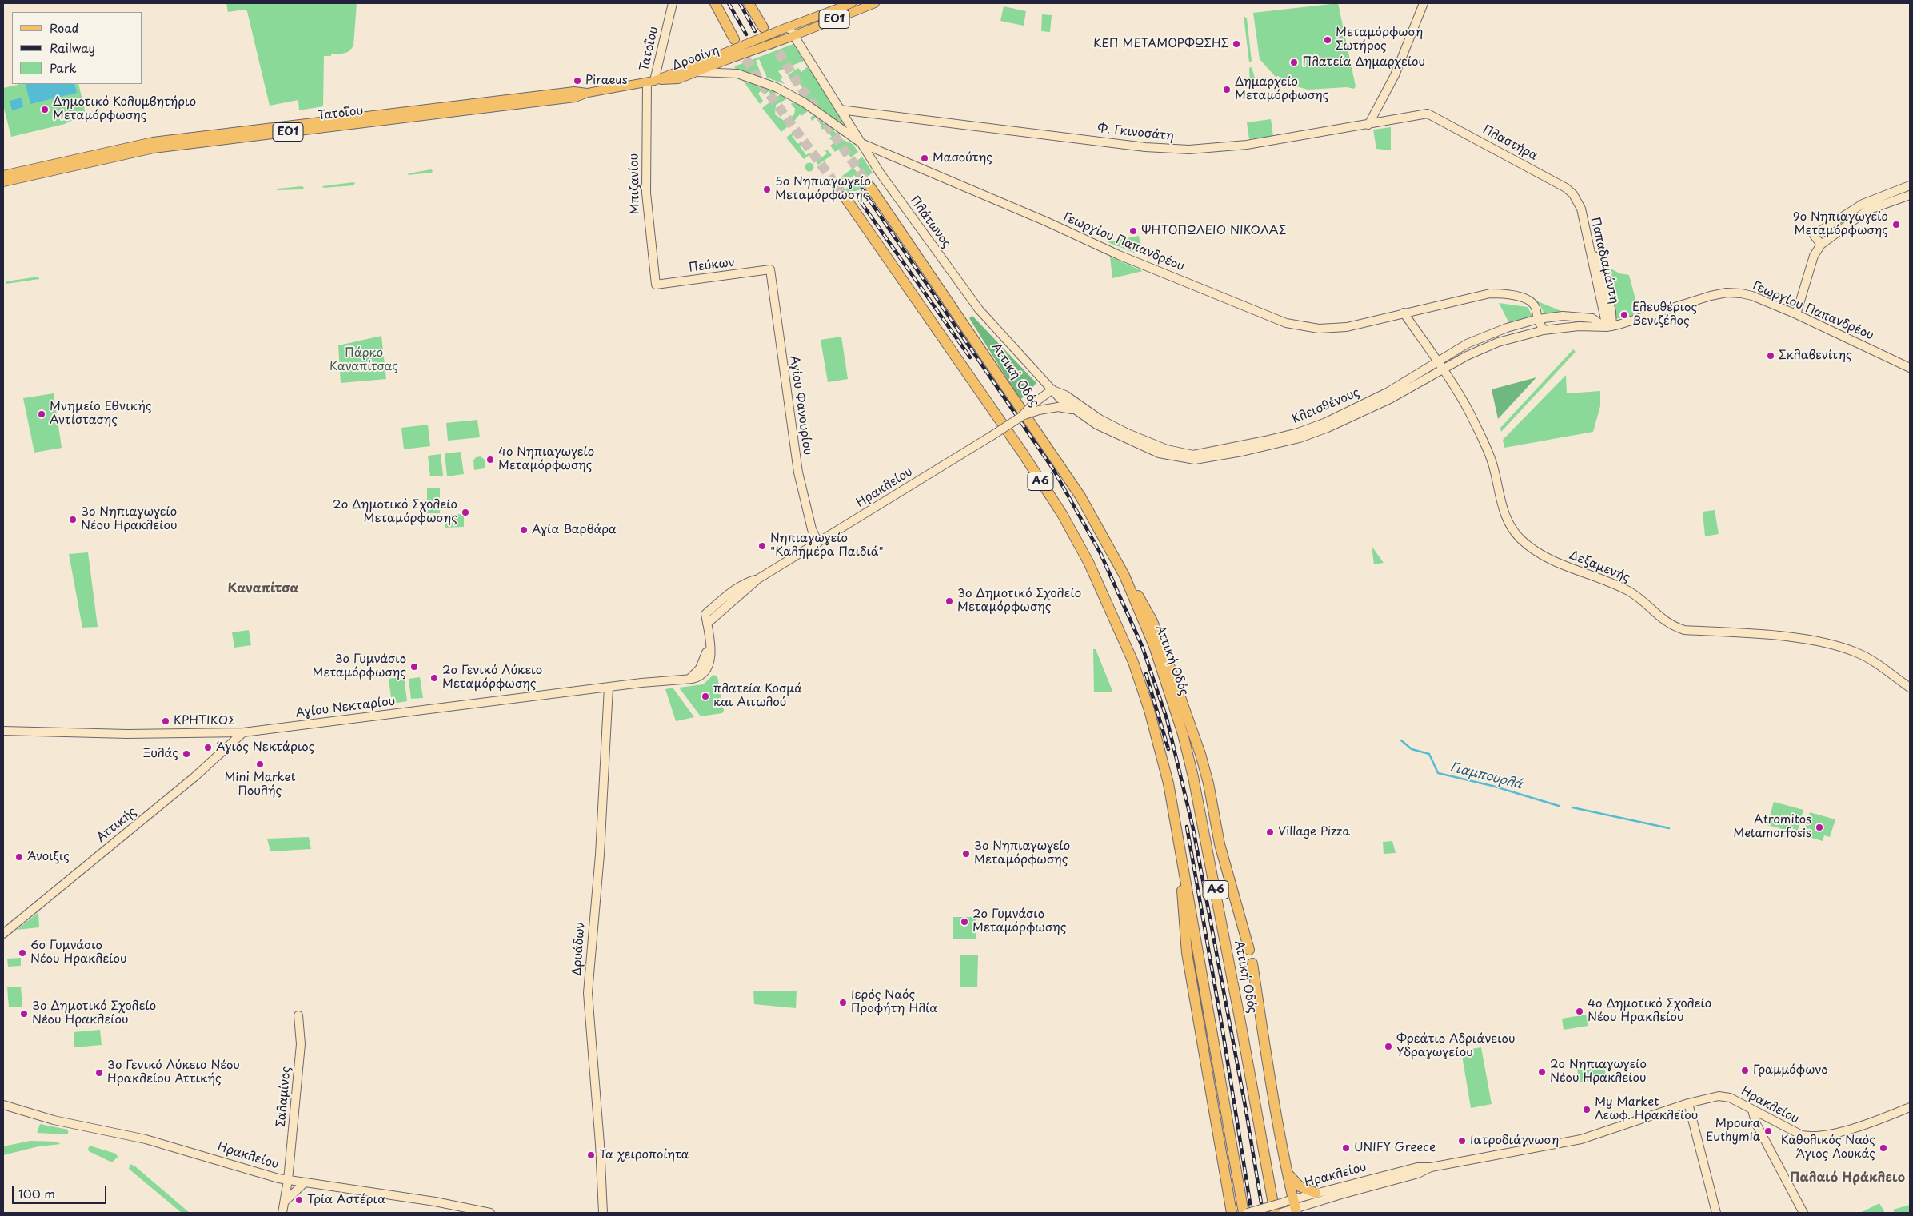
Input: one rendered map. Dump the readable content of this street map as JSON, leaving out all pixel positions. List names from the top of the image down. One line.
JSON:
{"streets":{"highway":["Αττική Οδός","Α6"],"main road":["ΕΟ1","Τατοΐου","Δροσίνη"],"street":["Φ. Γκινοσάτη","Πλαστήρα","Μπιζανίου","Πλάτωνος","Γεωργίου Παπανδρέου","Παπαδιαμάντη","Πεύκων","Αγίου Φανουρίου","Κλεισθένους","Ηρακλείου","Δεξαμενής","Αγίου Νεκταρίου","Αττικής","Δρυάδων","Σαλαμίνος"]},"crossings":[["Τατοΐου","Δροσίνη"],["Τατοΐου","Μπιζανίου"],["Δροσίνη","Μπιζανίου"],["Δροσίνη","Πλάτωνος"],["Δροσίνη","Γεωργίου Παπανδρέου"],["Φ. Γκινοσάτη","Πλαστήρα"],["Φ. Γκινοσάτη","Πλάτωνος"],["Πλαστήρα","Παπαδιαμάντη"],["Μπιζανίου","Πεύκων"],["Πλάτωνος","Γεωργίου Παπανδρέου"],["Πλάτωνος","Κλεισθένους"],["Γεωργίου Παπανδρέου","Παπαδιαμάντη"],["Γεωργίου Παπανδρέου","Κλεισθένους"],["Γεωργίου Παπανδρέου","Δεξαμενής"],["Παπαδιαμάντη","Κλεισθένους"],["Πεύκων","Αγίου Φανουρίου"],["Αττική Οδός","Ηρακλείου"],["Αγίου Φανουρίου","Ηρακλείου"],["Κλεισθένους","Δεξαμενής"],["Ηρακλείου","Αγίου Νεκταρίου"],["Ηρακλείου","Σαλαμίνος"],["Αγίου Νεκταρίου","Αττικής"],["Αγίου Νεκταρίου","Δρυάδων"]],"districts":["Καναπίτσα","Παλαιό Ηράκλειο"],"water":["Γιαμπουρλά"],"parks":["Πάρκο Καναπίτσας"],"places":["Μεταμόρφωση Σωτήρος","ΚΕΠ ΜΕΤΑΜΟΡΦΩΣΗΣ","Πλατεία Δημαρχείου","Piraeus","Δημαρχείο Μεταμόρφωσης","Δημοτικό Κολυμβητήριο Μεταμόρφωσης","Μασούτης","5ο Νηπιαγωγείο Μεταμόρφωσης","9ο Νηπιαγωγείο Μεταμόρφωσης","ΨΗΤΟΠΩΛΕΊΟ ΝΙΚΟΛΑΣ","Ελευθέριος Βενιζέλος","Σκλαβενίτης","Μνημείο Εθνικής Αντίστασης","4ο Νηπιαγωγείο Μεταμόρφωσης","2ο Δημοτικό Σχολείο Μεταμόρφωσης","3ο Νηπιαγωγείο Νέου Ηρακλείου","Αγία Βαρβάρα","Νηπιαγωγείο \"Καλημέρα Παιδιά\"","3ο Δημοτικό Σχολείο Μεταμόρφωσης","3ο Γυμνάσιο Μεταμόρφωσης","2ο Γενικό Λύκειο Μεταμόρφωσης","πλατεία Κοσμά και Αιτωλού","ΚΡΗΤΙΚΟΣ","Άγιος Νεκτάριος","Ξυλάς","Mini Market Πουλής","Atromitos Metamorfosis","Village Pizza","3ο Νηπιαγωγείο Μεταμόρφωσης","Άνοιξις","2ο Γυμνάσιο Μεταμόρφωσης","6ο Γυμνάσιο Νέου Ηρακλείου","Ιερός Ναός Προφήτη Ηλία","4ο Δημοτικό Σχολείο Νέου Ηρακλείου","3ο Δημοτικό Σχολείο Νέου Ηρακλείου","Φρεάτιο Αδριάνειου Υδραγωγείου","Γραμμόφωνο","2ο Νηπιαγωγείο Νέου Ηρακλείου","3ο Γενικό Λύκειο Νέου Ηρακλείου Αττικής","My Market Λεωφ. Ηρακλείου","Mpoura Euthymia","Ιατροδιάγνωση","UNIFY Greece","Καθολικός Ναός Άγιος Λουκάς","Τα χειροποίητα","Τρία Αστέρια"],"legend":["Road","Railway","Park"],"scale_bar":"100 m"}
